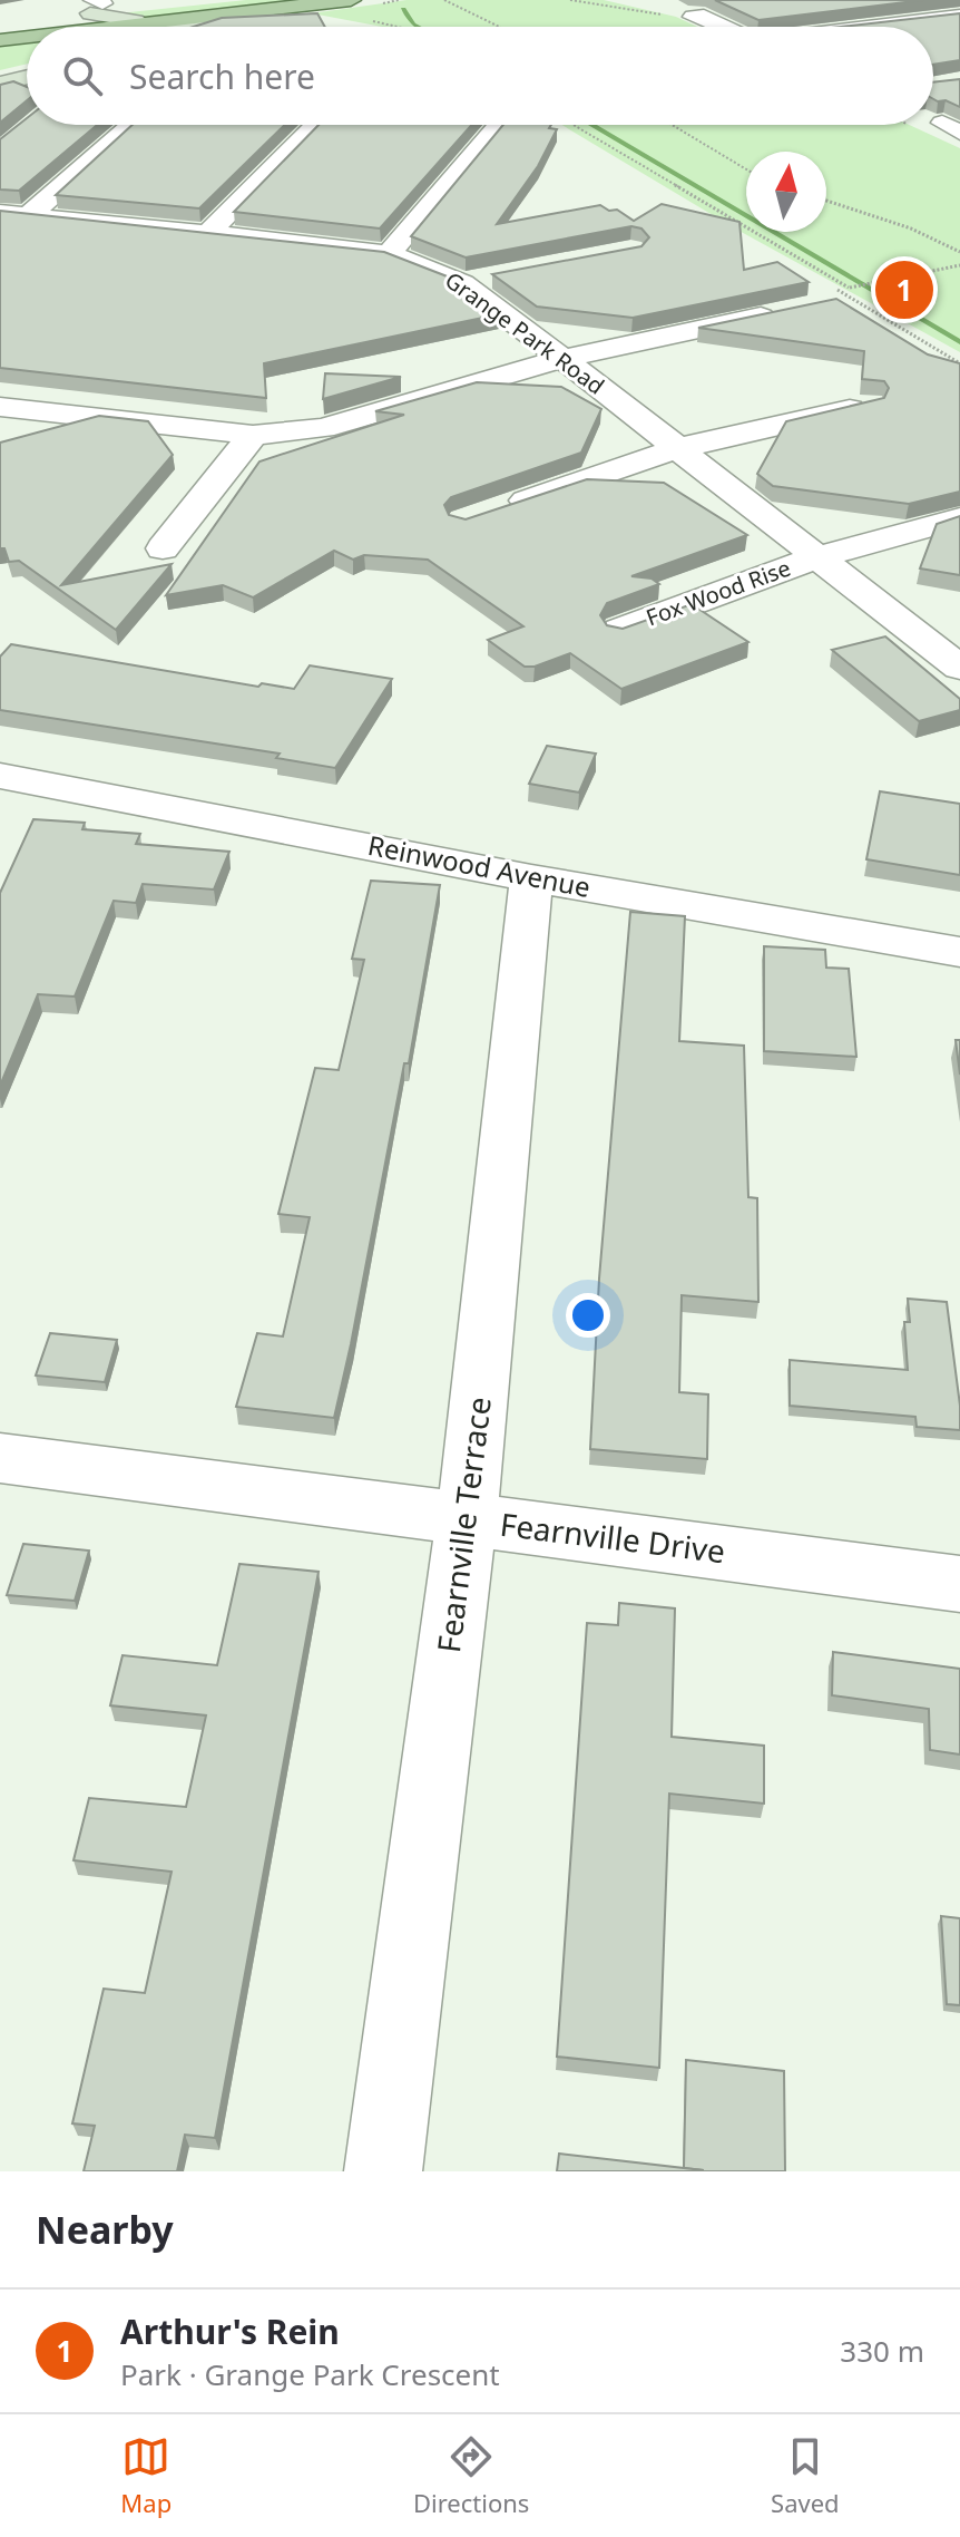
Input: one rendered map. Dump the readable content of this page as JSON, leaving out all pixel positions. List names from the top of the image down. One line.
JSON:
{"streets":{"street":["Grange Park Road","Fox Wood Rise","Reinwood Avenue","Fearnville Terrace","Fearnville Drive"]},"crossings":[["Grange Park Road","Fox Wood Rise"],["Reinwood Avenue","Fearnville Terrace"],["Fearnville Terrace","Fearnville Drive"]],"north":"top","page":{"search":"Search here","pins":"1","heading":"Nearby","list":[{"mark":"1","name":"Arthur's Rein","note":"Park · Grange Park Crescent","value":"330 m"}],"nav":["Map","Directions","Saved"]}}
